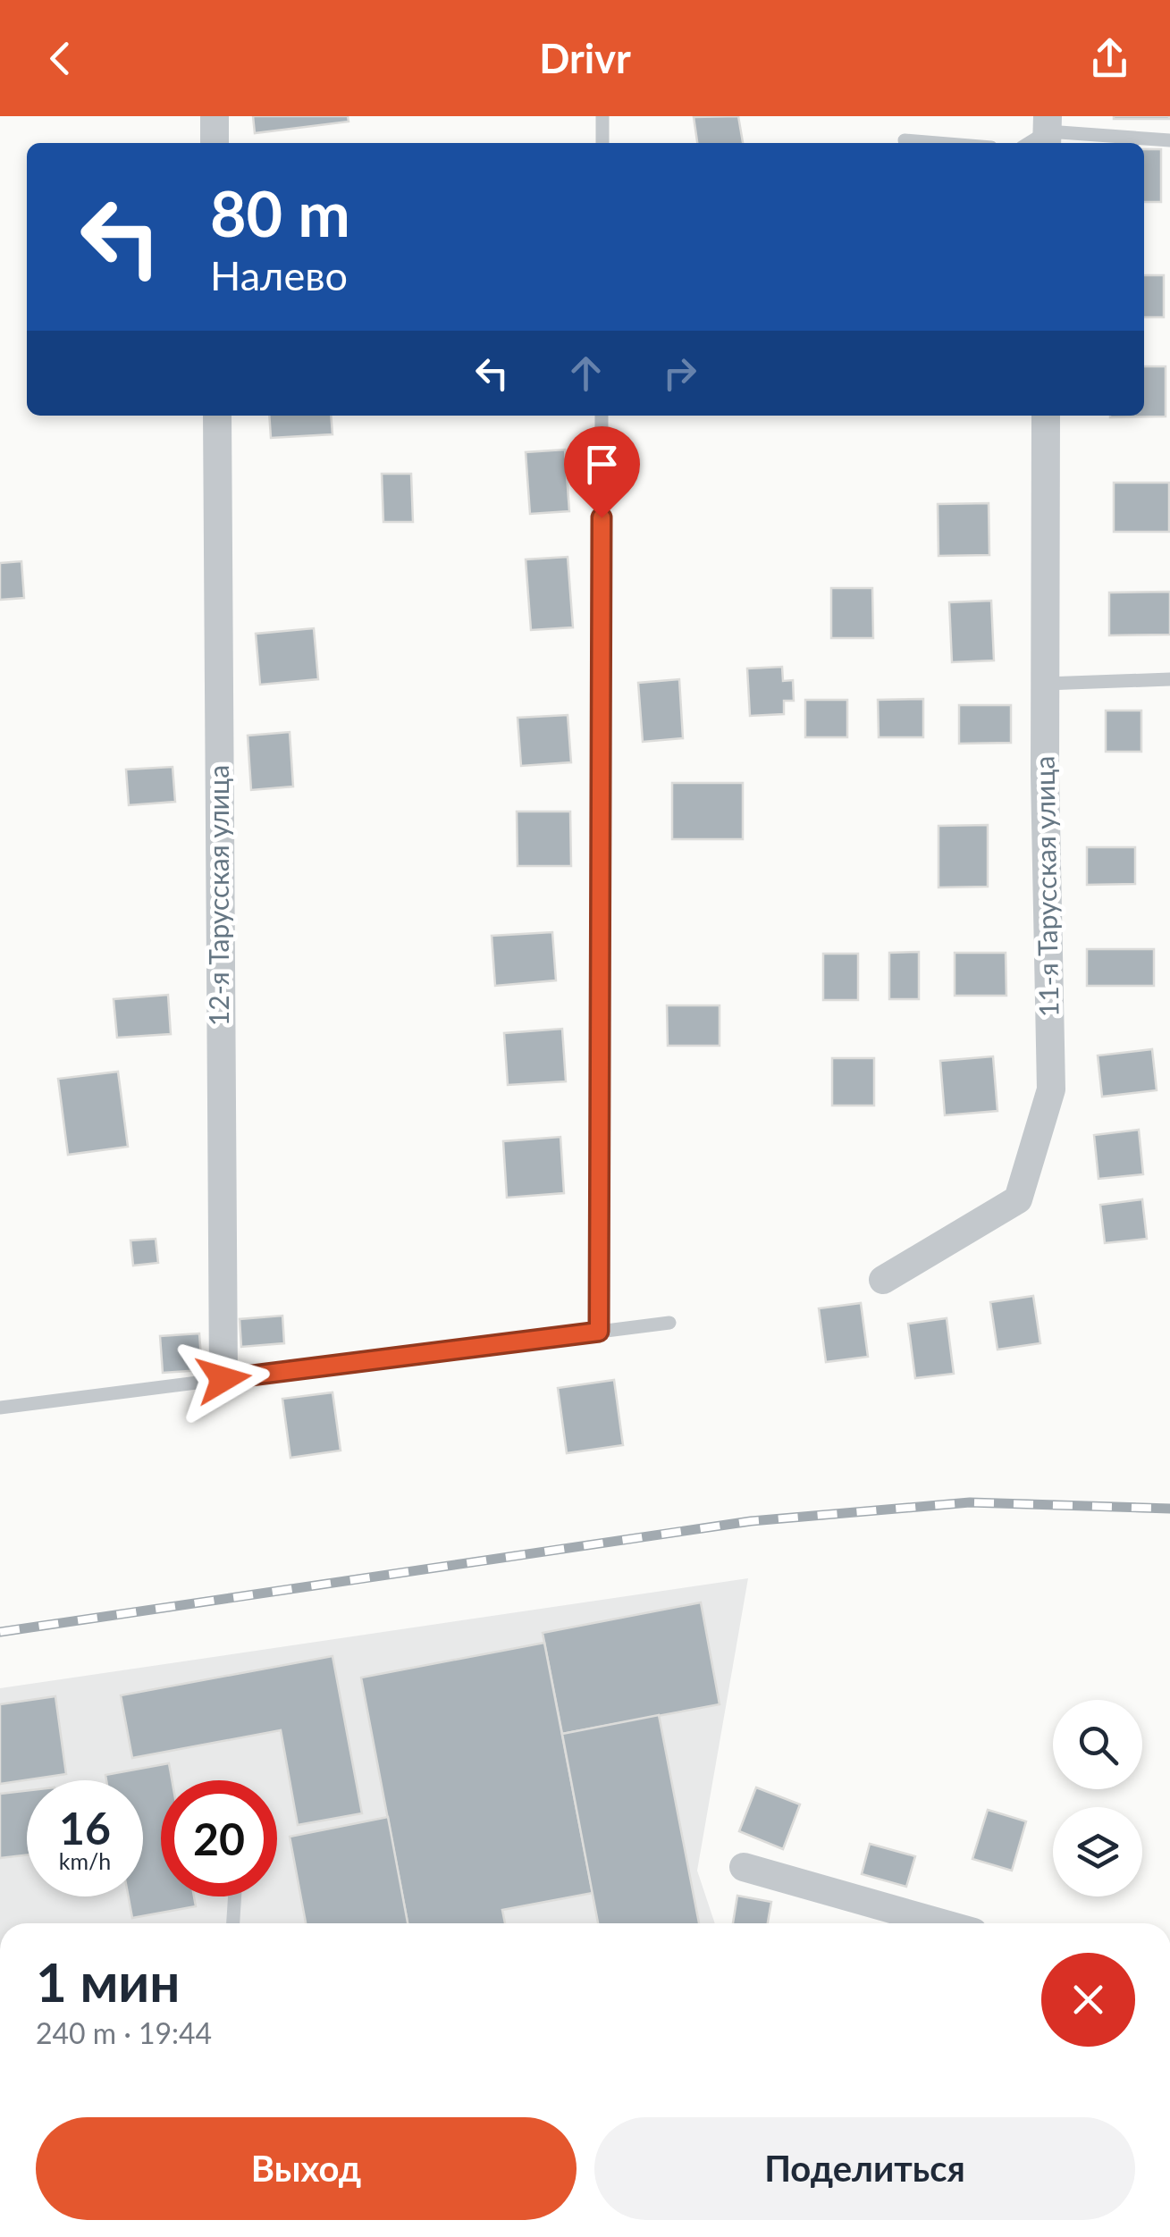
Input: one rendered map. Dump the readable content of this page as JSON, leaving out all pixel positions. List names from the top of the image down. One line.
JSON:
{"streets":{"street":["11-я Тарусская улица","12-я Тарусская улица"]},"page":{"header":"Drivr","turn":["80 m","Налево"],"speed":"16 km/h","limit":"20","heading":["1 мин","240 m · 19:44"],"buttons":["Выход","Поделиться"]}}
